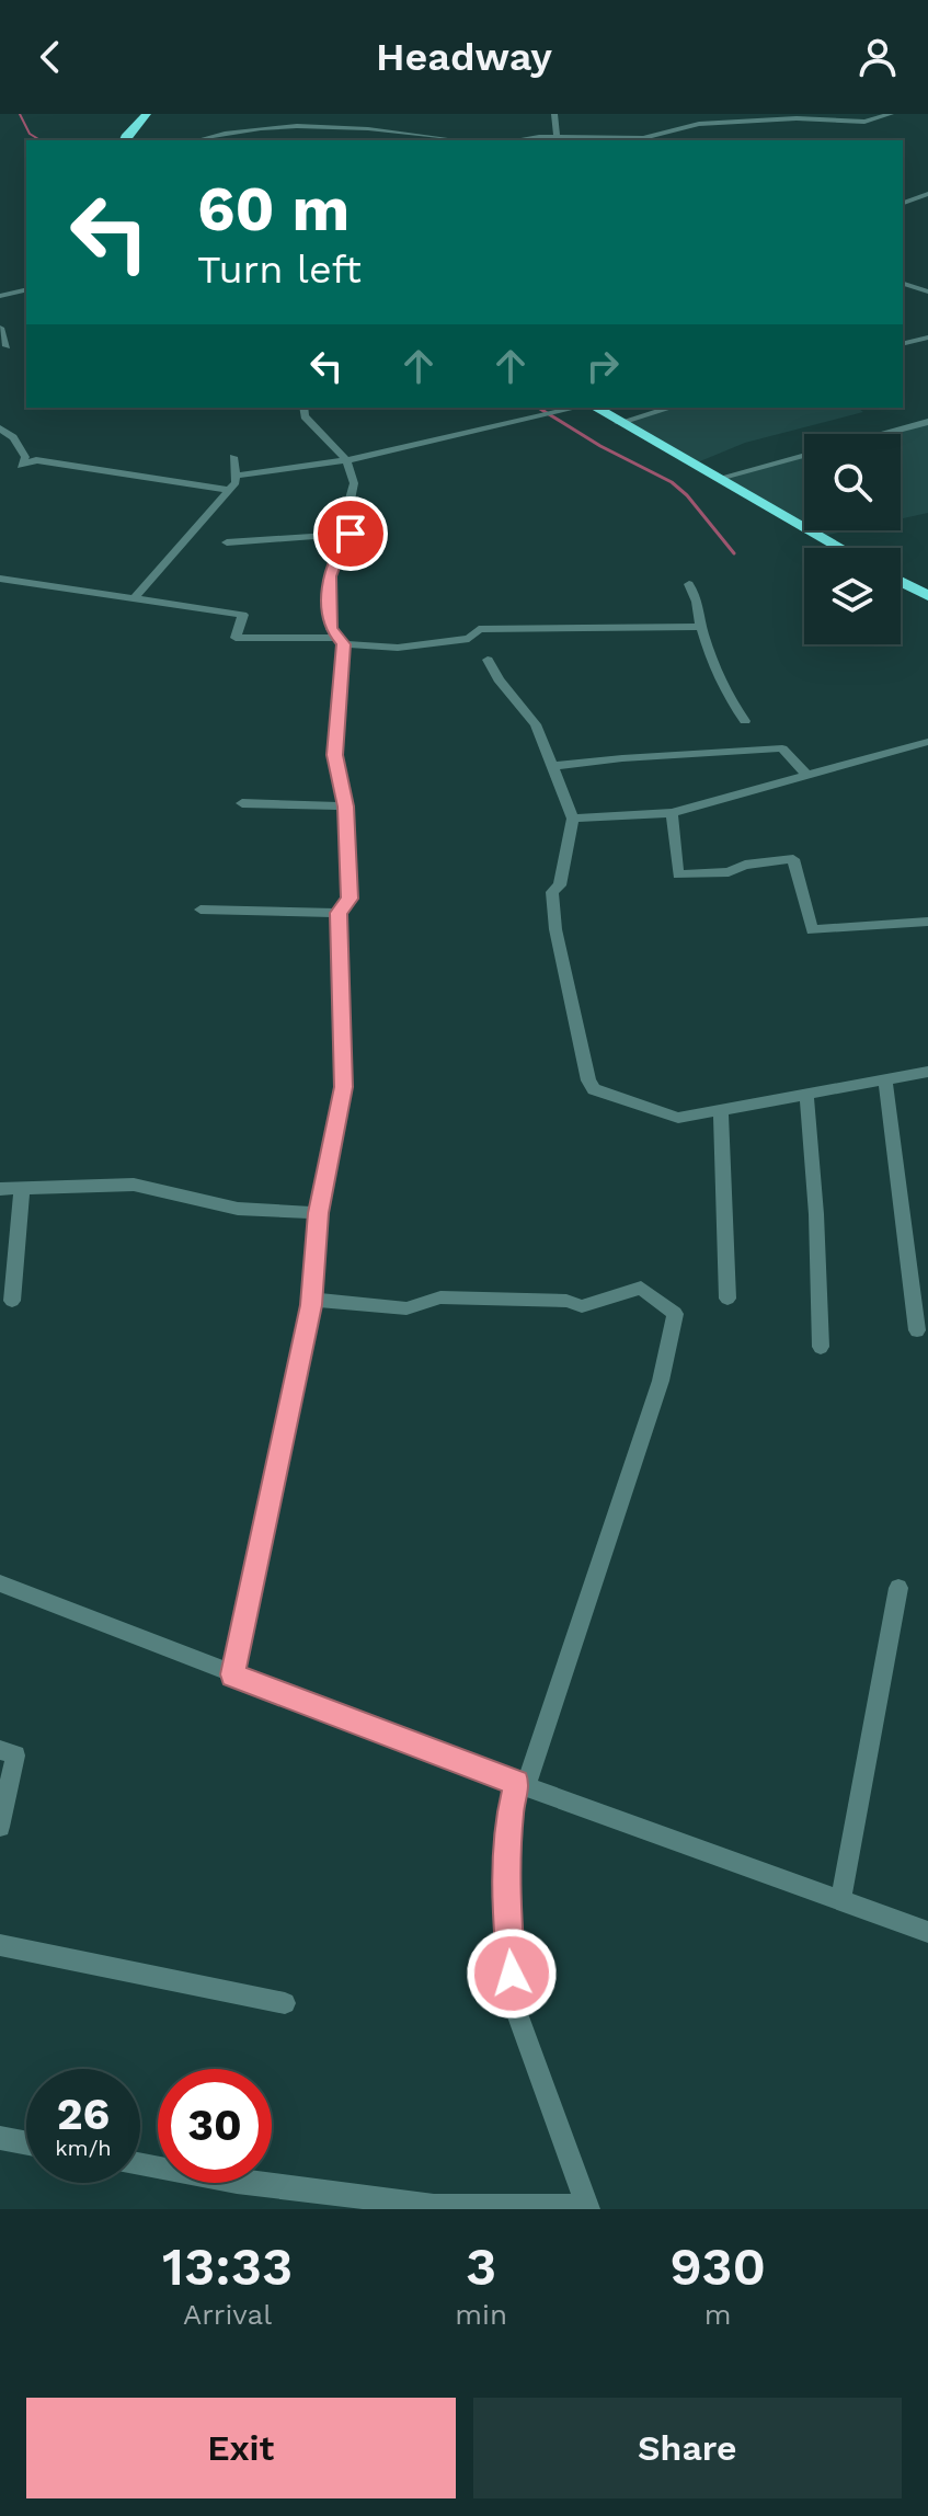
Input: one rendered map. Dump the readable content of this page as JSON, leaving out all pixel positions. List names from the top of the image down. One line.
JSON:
{"page":{"header":"Headway","turn":["60 m","Turn left"],"speed":"26 km/h","limit":"30","eta":["13:33","Arrival","3","min","930","m"],"buttons":["Exit","Share"]}}
